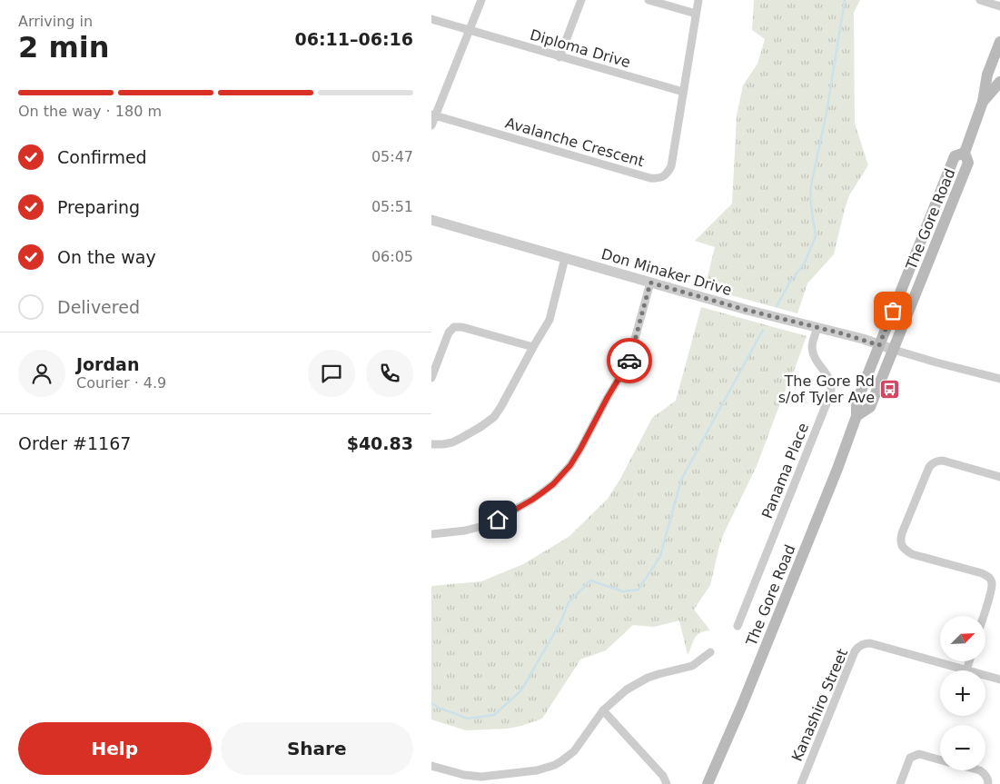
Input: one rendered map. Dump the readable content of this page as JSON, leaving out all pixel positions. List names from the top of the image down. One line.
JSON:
{"streets":{"main road":["The Gore Road"],"street":["Diploma Drive","Avalanche Crescent","Don Minaker Drive","Panama Place","Kanashiro Street"]},"crossings":[["Diploma Drive","Avalanche Crescent"],["The Gore Road","Don Minaker Drive"],["Don Minaker Drive","Panama Place"]],"places":{"bus stop":["The Gore Rd s/of Tyler Ave"]},"north":"top right","page":{"heading":["2 min","Arriving in","06:11–06:16"],"panel":["Jordan","Courier · 4.9","Order #1167","$40.83"],"bar":"On the way · 180 m","list":[["Confirmed","05:47"],["Preparing","05:51"],["On the way","06:05"],"Delivered"],"map_buttons":["+","−"],"buttons":["Help","Share"]}}
